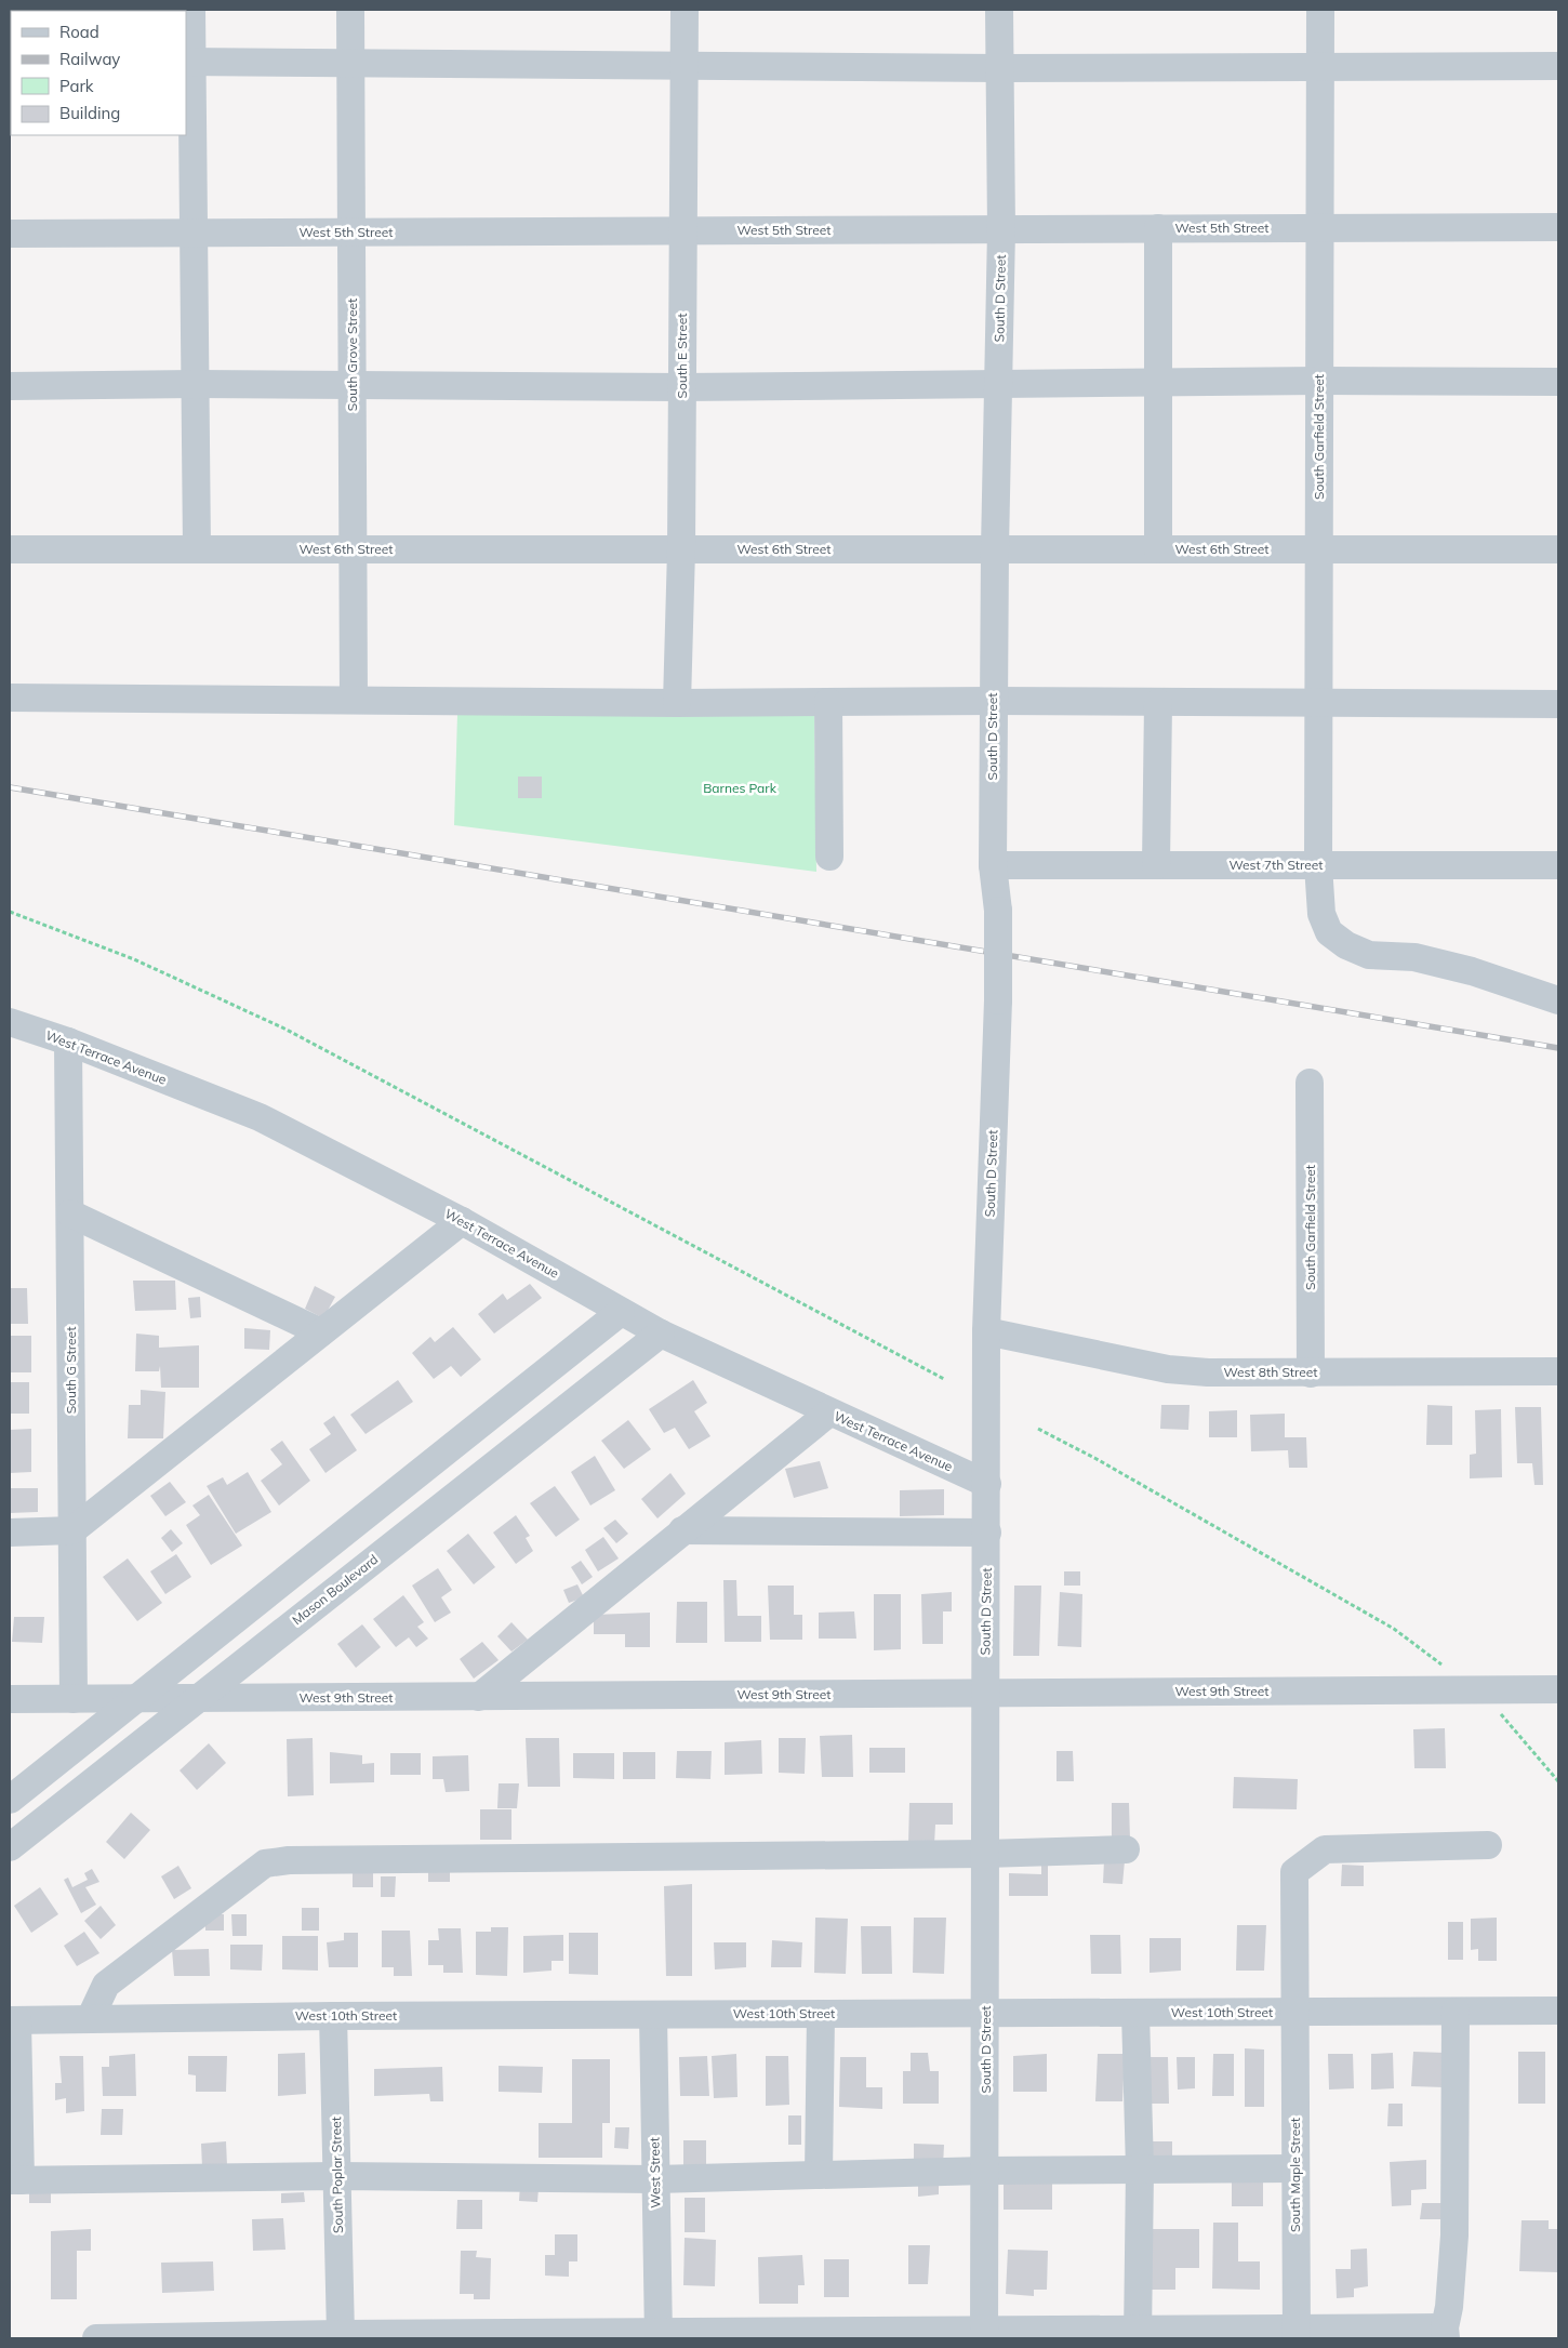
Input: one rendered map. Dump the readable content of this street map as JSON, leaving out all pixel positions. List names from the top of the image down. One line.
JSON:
{"streets":{"street":["West 5th Street","South D Street","South Grove Street","South E Street","South Garfield Street","West 6th Street","West 7th Street","West Terrace Avenue","South G Street","West 8th Street","Mason Boulevard","West 9th Street","West 10th Street","West Street","South Poplar Street","South Maple Street"]},"crossings":[["West 5th Street","South D Street"],["West 5th Street","South Grove Street"],["West 5th Street","South E Street"],["West 5th Street","South Garfield Street"],["South D Street","West 6th Street"],["South D Street","West 7th Street"],["South D Street","West Terrace Avenue"],["South D Street","West 8th Street"],["South D Street","West 9th Street"],["South D Street","West 10th Street"],["South Grove Street","West 6th Street"],["South E Street","West 6th Street"],["South Garfield Street","West 6th Street"],["South Garfield Street","West 7th Street"],["South Garfield Street","West 8th Street"],["West Terrace Avenue","South G Street"],["West Terrace Avenue","Mason Boulevard"],["South G Street","West 9th Street"],["Mason Boulevard","West 9th Street"],["West 10th Street","West Street"],["West 10th Street","South Poplar Street"],["West 10th Street","South Maple Street"]],"parks":["Barnes Park"],"legend":["Road","Railway","Park","Building"]}
